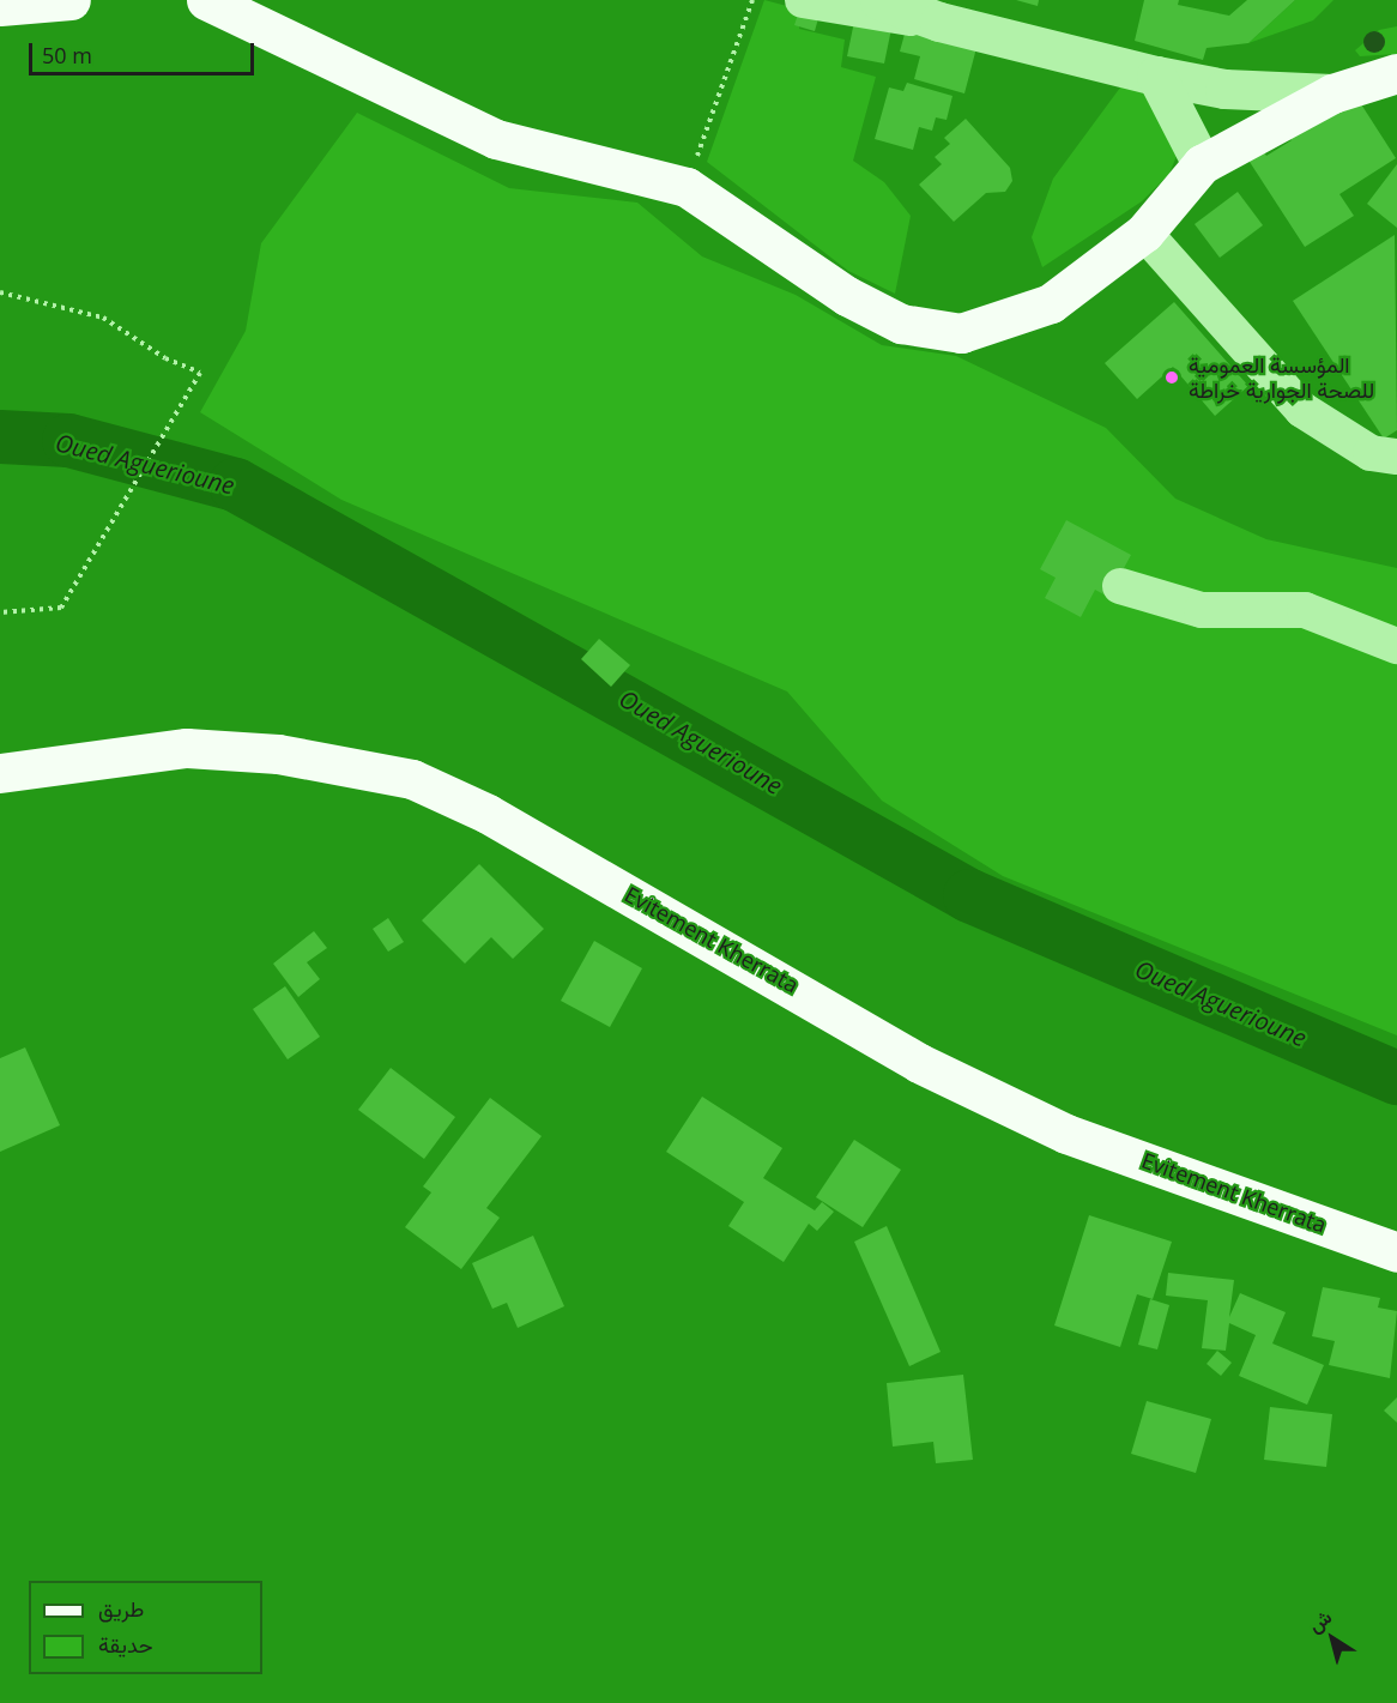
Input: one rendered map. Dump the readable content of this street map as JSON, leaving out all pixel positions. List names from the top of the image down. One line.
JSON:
{"streets":{"main road":["Evitement Kherrata"]},"water":["Oued Aguerioune"],"places":["المؤسسة العمومية للصحة الجوارية خراطة"],"legend":["طريق","حديقة"],"scale_bar":"50 m","north":"top left"}
